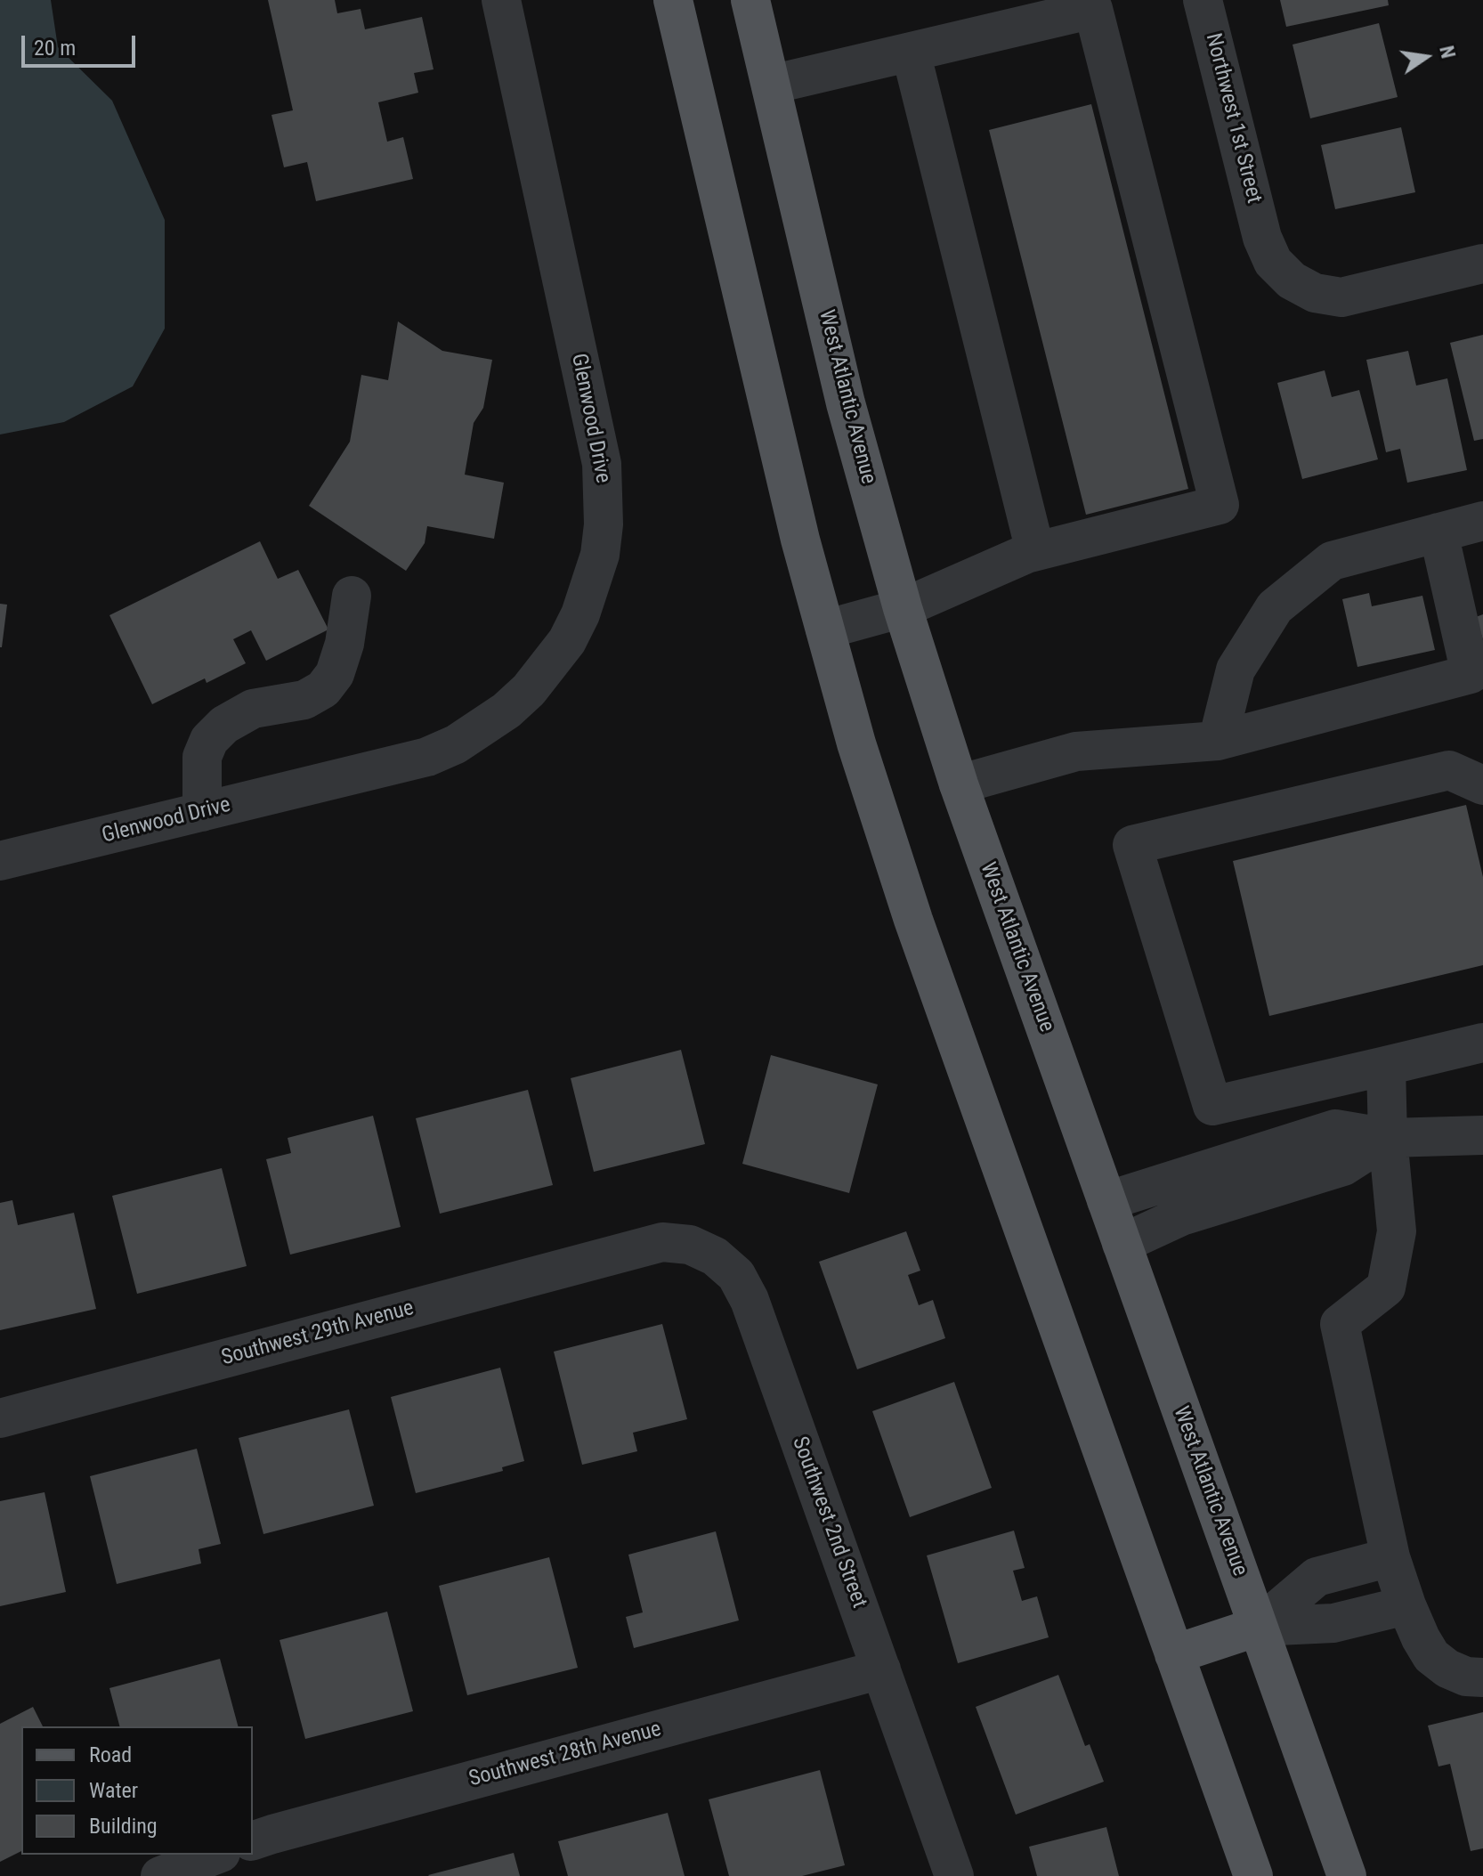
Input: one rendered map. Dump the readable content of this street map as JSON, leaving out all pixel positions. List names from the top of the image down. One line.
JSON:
{"streets":{"main road":["West Atlantic Avenue"],"street":["Northwest 1st Street","Glenwood Drive","Southwest 29th Avenue","Southwest 2nd Street","Southwest 28th Avenue"]},"crossings":[["Southwest 29th Avenue","Southwest 2nd Street"],["Southwest 2nd Street","Southwest 28th Avenue"]],"legend":["Road","Water","Building"],"scale_bar":"20 m","north":"right"}
